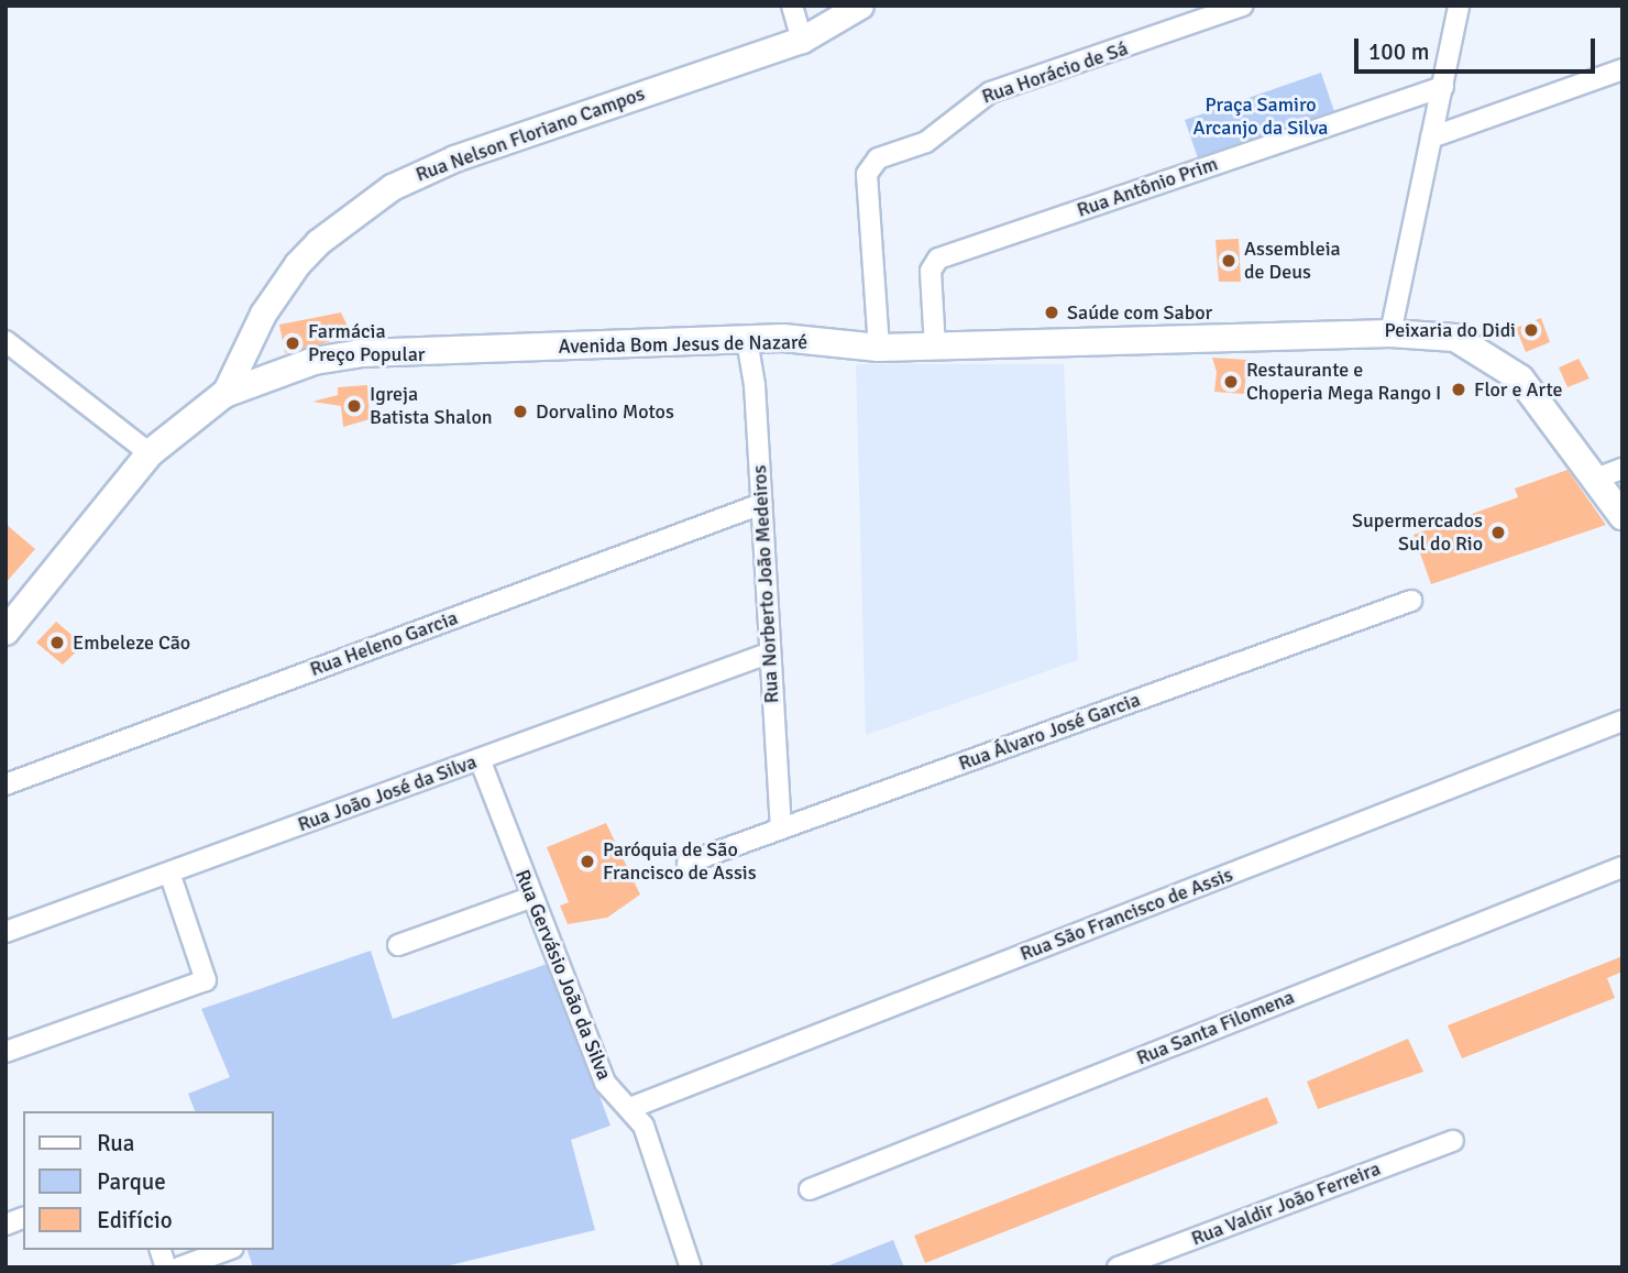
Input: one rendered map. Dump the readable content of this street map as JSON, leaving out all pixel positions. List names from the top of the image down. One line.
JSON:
{"streets":{"main road":["Avenida Bom Jesus de Nazaré"],"street":["Rua Horácio de Sá","Rua Nelson Floriano Campos","Rua Antônio Prim","Rua Norberto João Medeiros","Rua Heleno Garcia","Rua Álvaro José Garcia","Rua João José da Silva","Rua São Francisco de Assis","Rua Gervásio João da Silva","Rua Santa Filomena","Rua Valdir João Ferreira"]},"crossings":[["Rua Horácio de Sá","Avenida Bom Jesus de Nazaré"],["Rua Nelson Floriano Campos","Avenida Bom Jesus de Nazaré"],["Rua Antônio Prim","Avenida Bom Jesus de Nazaré"],["Avenida Bom Jesus de Nazaré","Rua Norberto João Medeiros"],["Rua Norberto João Medeiros","Rua Heleno Garcia"],["Rua Norberto João Medeiros","Rua Álvaro José Garcia"],["Rua Norberto João Medeiros","Rua João José da Silva"],["Rua João José da Silva","Rua Gervásio João da Silva"],["Rua São Francisco de Assis","Rua Gervásio João da Silva"]],"parks":["Praça Samiro Arcanjo da Silva"],"places":["Assembleia de Deus","Saúde com Sabor","Peixaria do Didi","Farmácia Preço Popular","Restaurante e Choperia Mega Rango I","Flor e Arte","Igreja Batista Shalon","Dorvalino Motos","Supermercados Sul do Rio","Embeleze Cão","Paróquia de São Francisco de Assis"],"legend":["Rua","Parque","Edifício"],"scale_bar":"100 m"}
